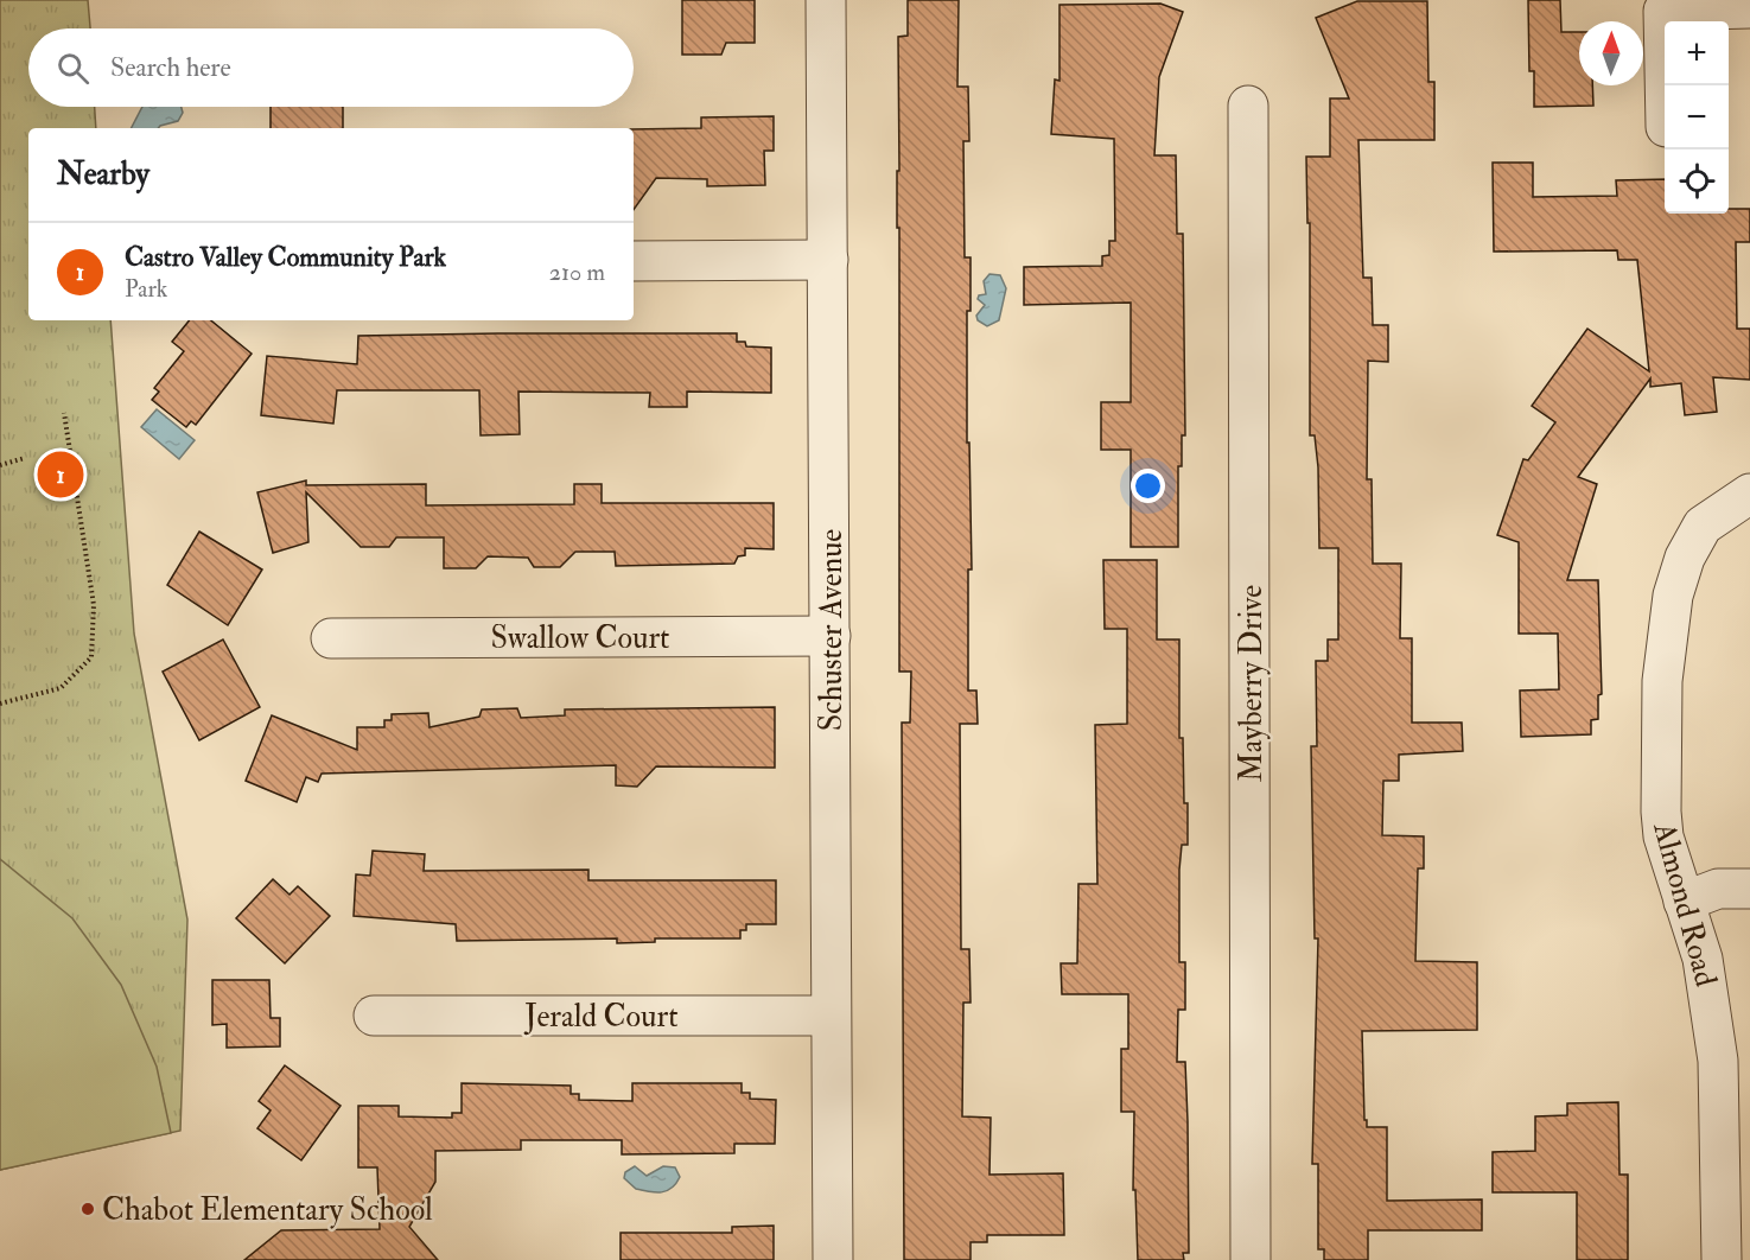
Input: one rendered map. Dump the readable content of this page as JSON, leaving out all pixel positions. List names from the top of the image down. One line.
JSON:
{"streets":{"street":["Schuster Avenue","Swallow Court","Mayberry Drive","Almond Road","Jerald Court"]},"crossings":[["Schuster Avenue","Swallow Court"],["Schuster Avenue","Jerald Court"]],"places":["Chabot Elementary School"],"north":"top","page":{"map_buttons":["+","−"],"search":"Search here","heading":"Nearby","list":[{"mark":"1","name":"Castro Valley Community Park","note":"Park","value":"210 m"}],"pins":"1"}}
